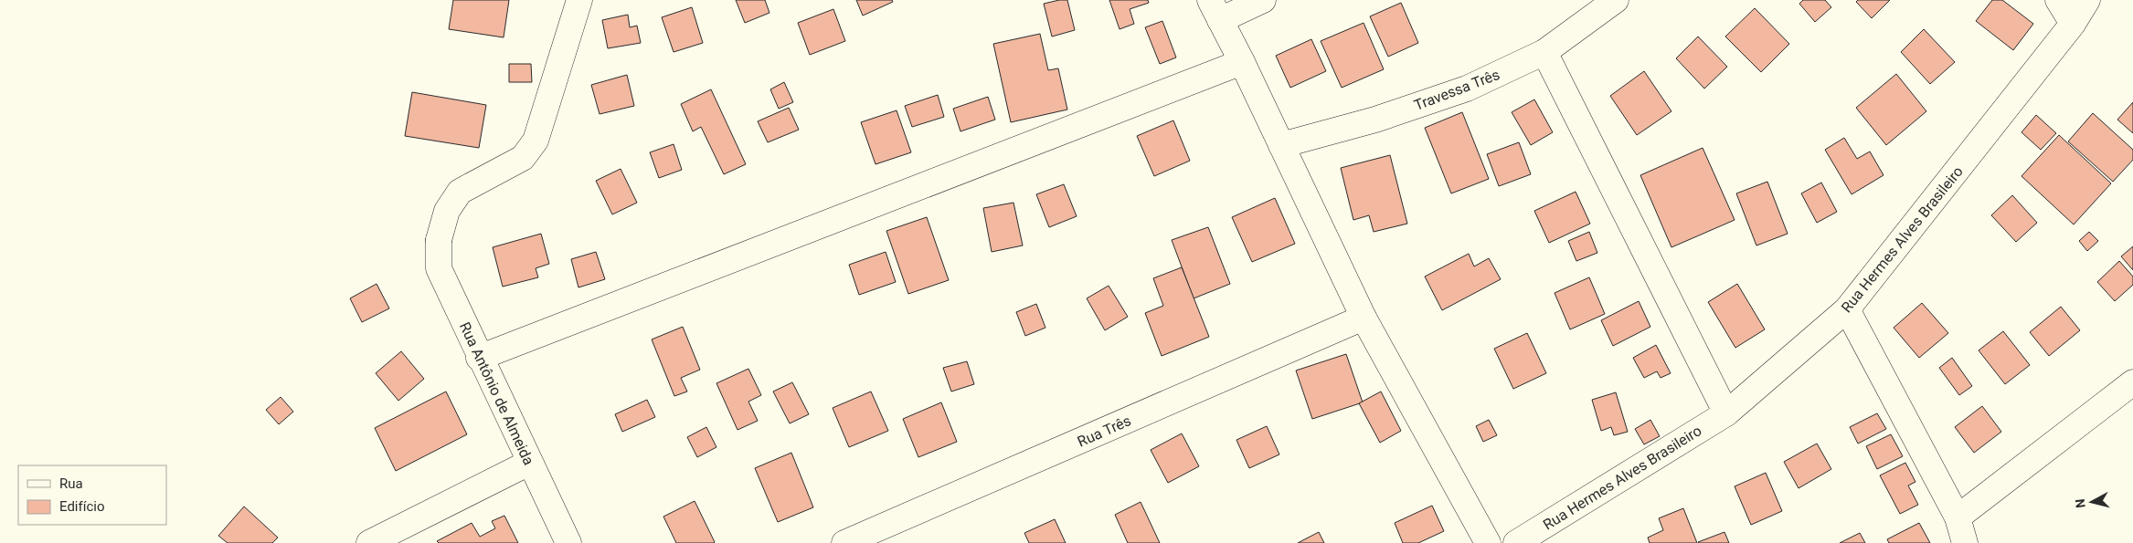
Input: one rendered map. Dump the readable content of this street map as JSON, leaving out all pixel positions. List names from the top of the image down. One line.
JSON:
{"streets":{"street":["Travessa Três","Rua Hermes Alves Brasileiro","Rua Antônio de Almeida","Rua Três"]},"legend":["Rua","Edifício"],"north":"left"}
